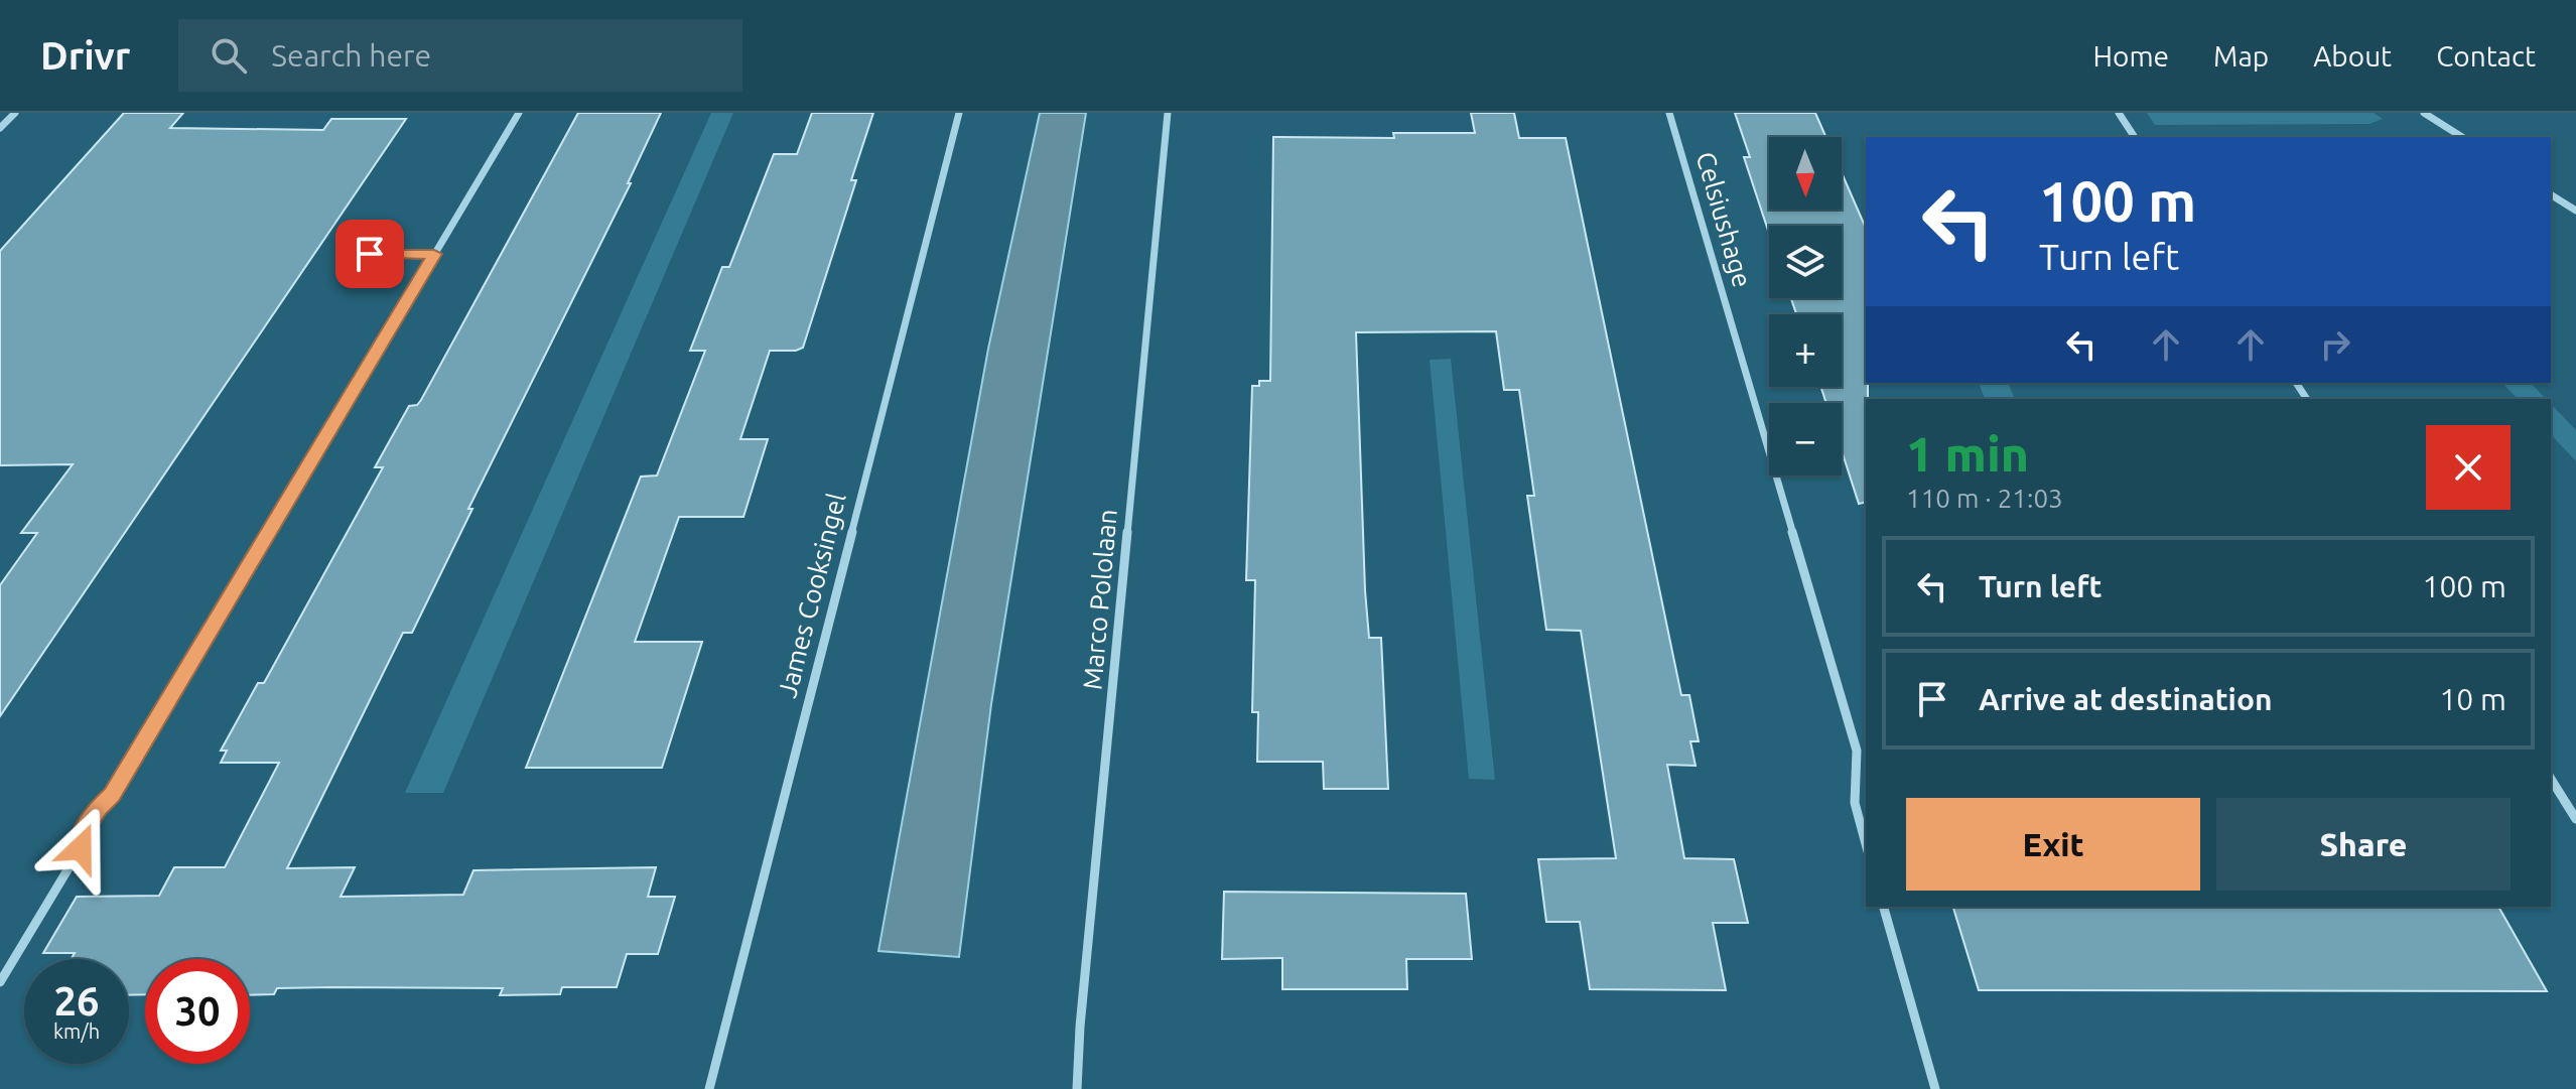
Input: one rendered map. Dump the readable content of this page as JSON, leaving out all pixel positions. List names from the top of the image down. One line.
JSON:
{"streets":{"street":["Celsiushage","James Cooksingel","Marco Pololaan"]},"north":"bottom","page":{"header":"Drivr","search":"Search here","nav":["Home","Map","About","Contact"],"map_buttons":["+","−"],"turn":["100 m","Turn left"],"heading":["1 min","110 m · 21:03"],"list":[{"name":"Turn left","value":"100 m"},{"name":"Arrive at destination","value":"10 m"}],"buttons":["Exit","Share"],"speed":"26 km/h","limit":"30"}}
